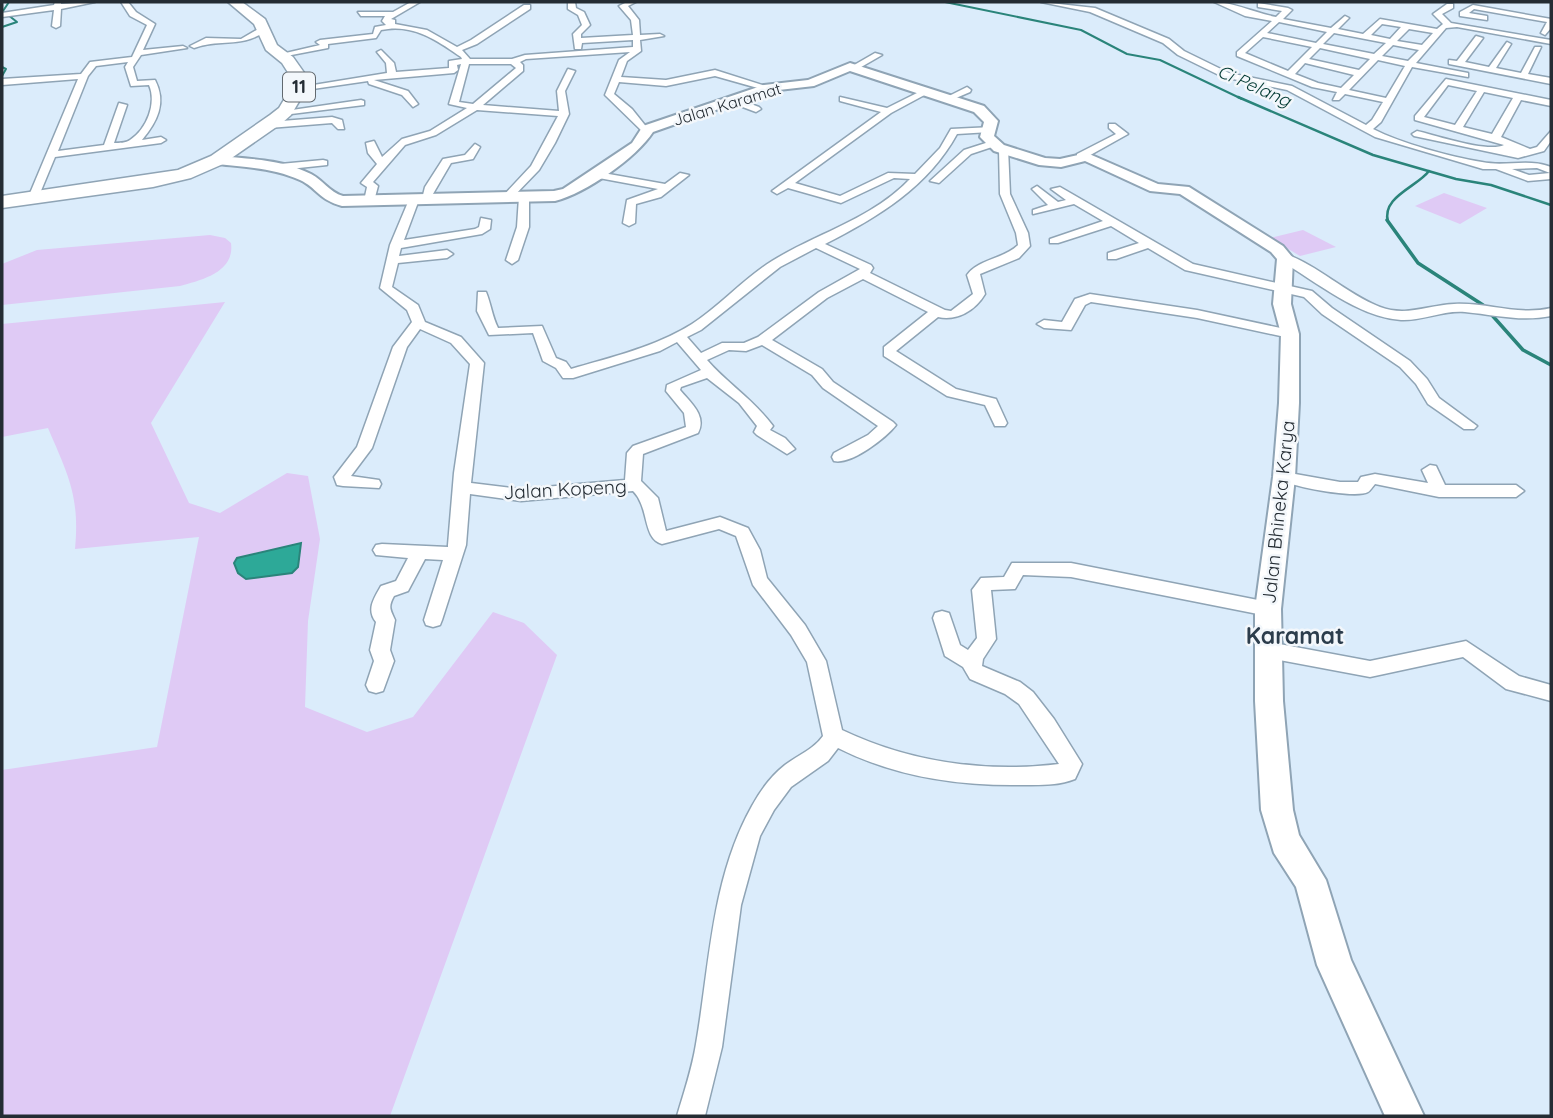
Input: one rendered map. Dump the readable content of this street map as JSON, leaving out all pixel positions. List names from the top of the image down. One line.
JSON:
{"streets":{"highway":["11"],"street":["Jalan Karamat","Jalan Kopeng","Jalan Bhineka Karya"]},"crossings":[["11","Jalan Karamat"]],"districts":["Karamat"],"water":["Ci Pelang"]}
